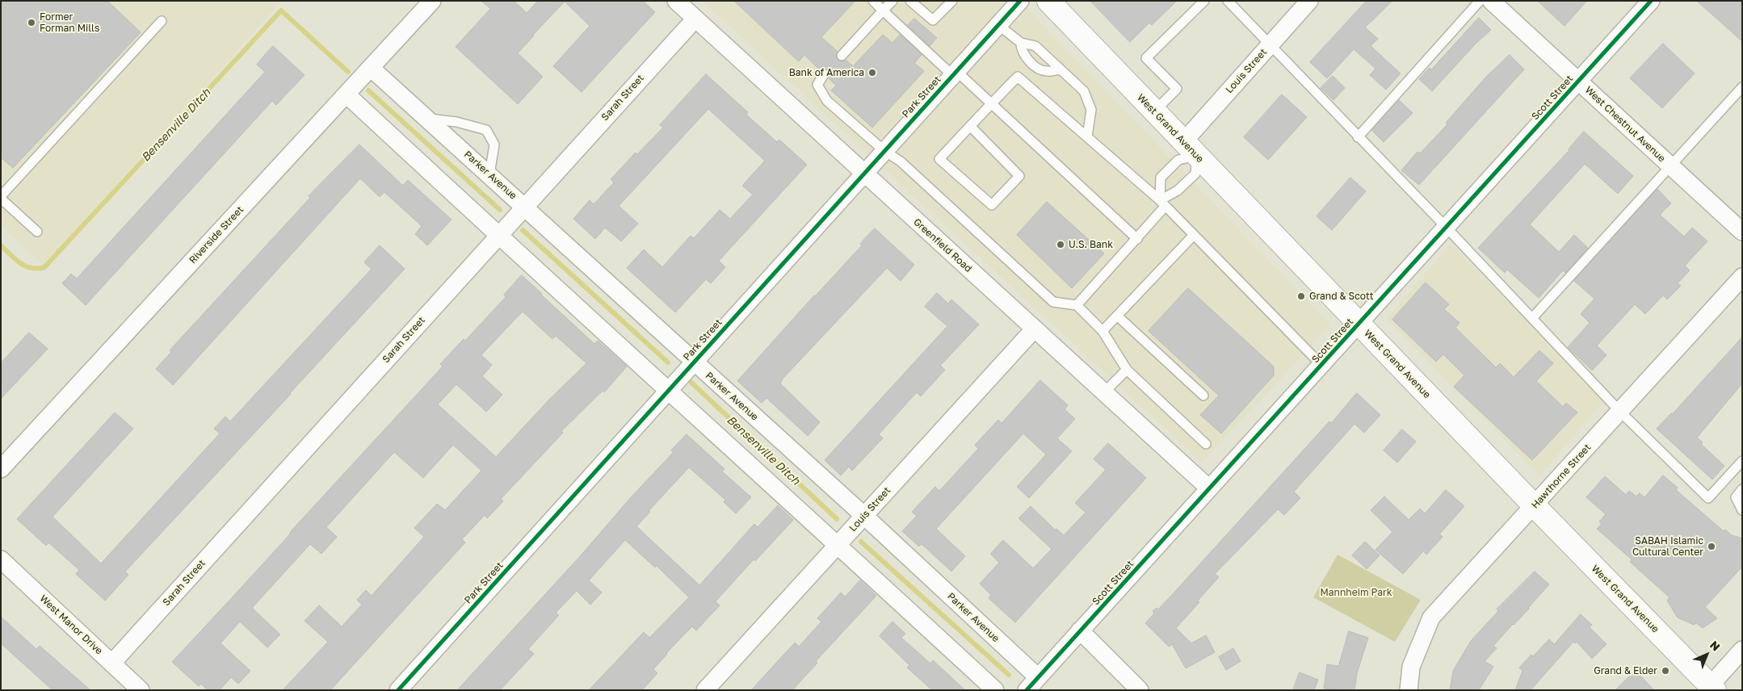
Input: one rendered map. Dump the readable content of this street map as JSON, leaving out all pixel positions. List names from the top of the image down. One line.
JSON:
{"streets":{"main road":["West Grand Avenue"],"street":["Louis Street","Park Street","Sarah Street","Scott Street","West Chestnut Avenue","Parker Avenue","Riverside Street","Greenfield Road","Hawthorne Street","West Manor Drive"]},"crossings":[["Louis Street","West Grand Avenue"],["Louis Street","Parker Avenue"],["Louis Street","Greenfield Road"],["Park Street","Parker Avenue"],["Park Street","Greenfield Road"],["Sarah Street","Parker Avenue"],["Sarah Street","Greenfield Road"],["Sarah Street","West Manor Drive"],["Scott Street","West Chestnut Avenue"],["Scott Street","West Grand Avenue"],["Scott Street","Parker Avenue"],["Scott Street","Greenfield Road"],["West Grand Avenue","Hawthorne Street"],["Parker Avenue","Riverside Street"]],"water":["Bensenville Ditch"],"parks":["Mannheim Park"],"places":["Former Forman Mills","Bank of America","U.S. Bank","Grand & Scott","SABAH Islamic Cultural Center","Grand & Elder"],"north":"top right"}
